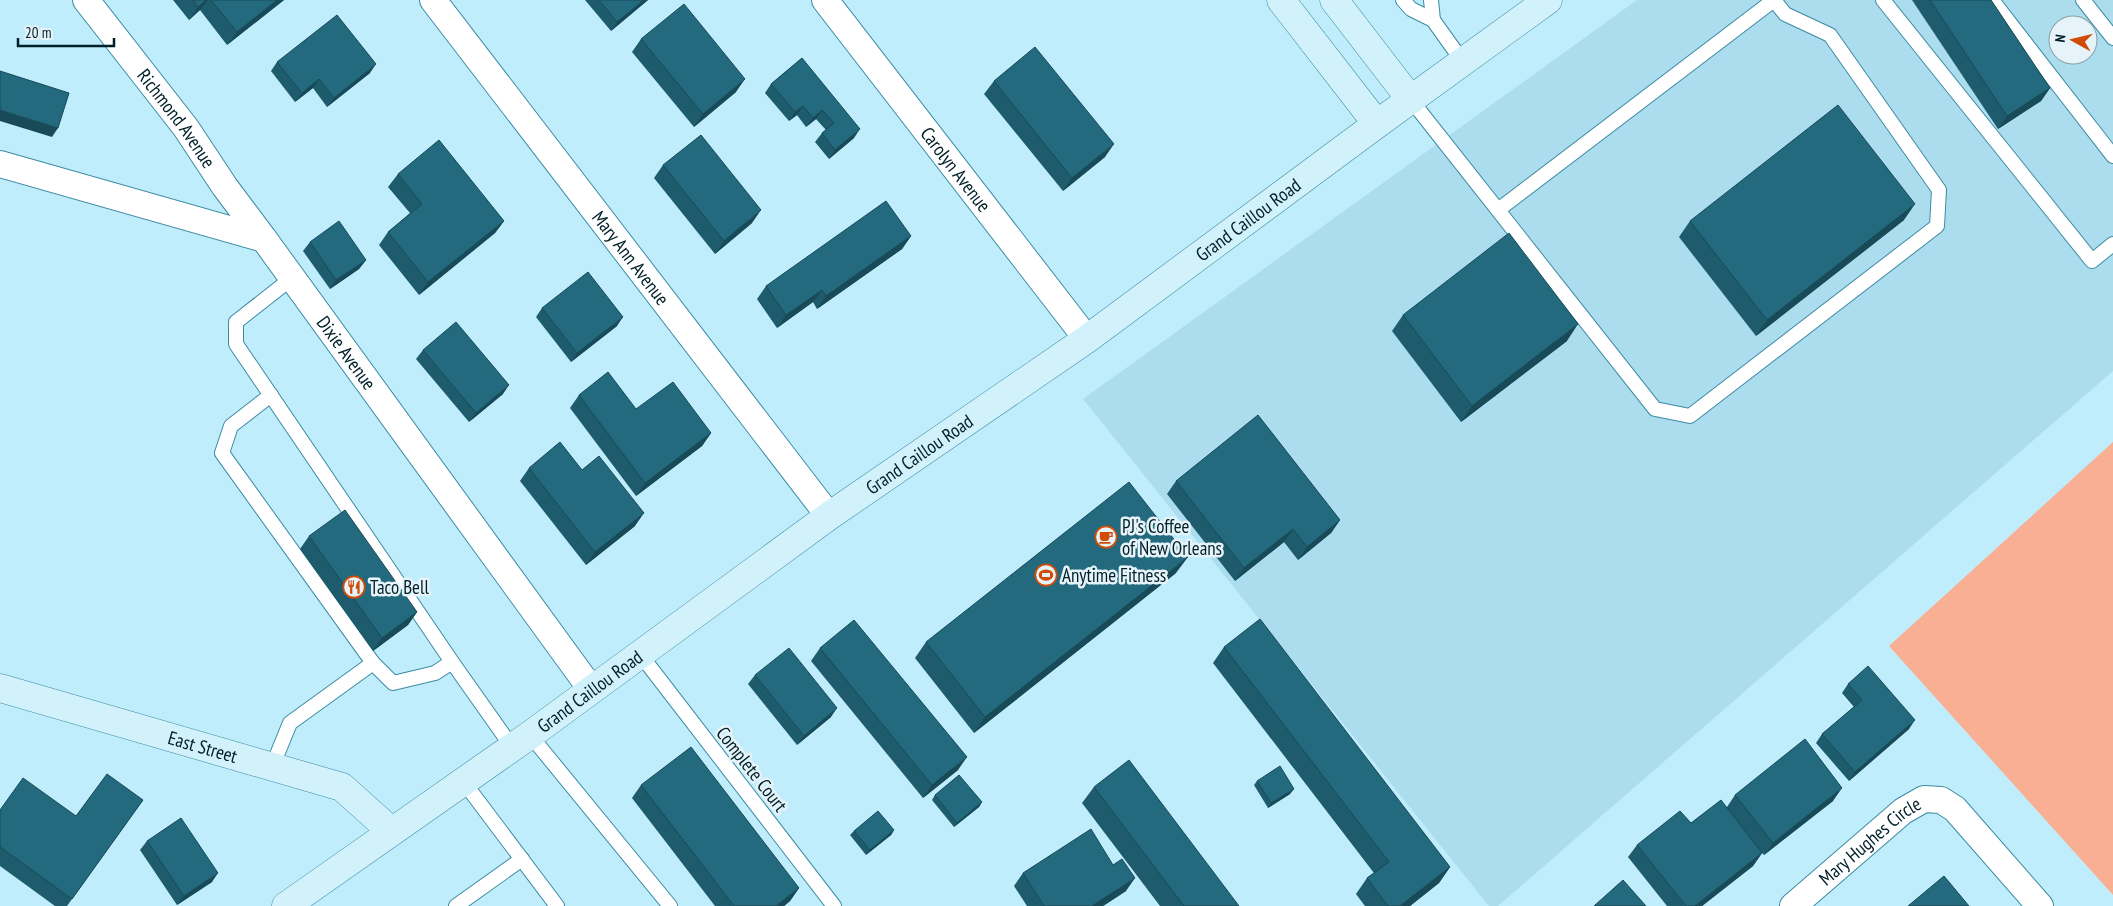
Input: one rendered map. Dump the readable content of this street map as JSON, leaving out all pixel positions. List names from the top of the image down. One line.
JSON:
{"streets":{"main road":["Grand Caillou Road","East Street"],"street":["Richmond Avenue","Carolyn Avenue","Mary Ann Avenue","Dixie Avenue","Mary Hughes Circle"],"lane":["Complete Court"]},"crossings":[["Richmond Avenue","Dixie Avenue"],["Carolyn Avenue","Grand Caillou Road"],["Grand Caillou Road","Mary Ann Avenue"],["Grand Caillou Road","Dixie Avenue"],["Grand Caillou Road","East Street"],["Grand Caillou Road","Complete Court"]],"places":{"cafe":["PJ's Coffee of New Orleans"],"sports":["Anytime Fitness"],"restaurant":["Taco Bell"]},"scale_bar":"20 m","north":"left"}
